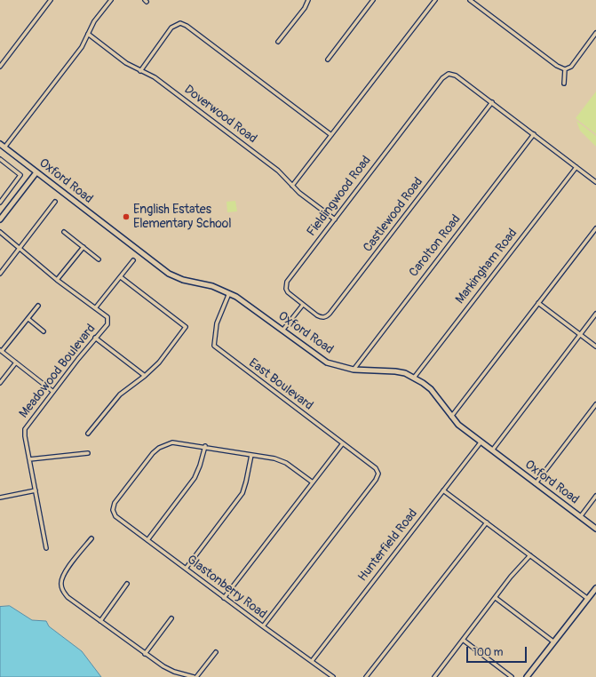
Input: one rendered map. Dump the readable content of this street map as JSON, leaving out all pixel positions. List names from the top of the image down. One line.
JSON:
{"streets":{"street":["Doverwood Road","Oxford Road","Fieldingwood Road","Castlewood Road","Carolton Road","Markingham Road","Meadowood Boulevard","East Boulevard","Hunterfield Road","Glastonberry Road"]},"crossings":[["Doverwood Road","Fieldingwood Road"],["Oxford Road","Carolton Road"],["Oxford Road","Markingham Road"],["Oxford Road","East Boulevard"],["Oxford Road","Hunterfield Road"],["Fieldingwood Road","Castlewood Road"],["East Boulevard","Glastonberry Road"],["Hunterfield Road","Glastonberry Road"]],"places":["English Estates Elementary School"],"scale_bar":"100 m"}
